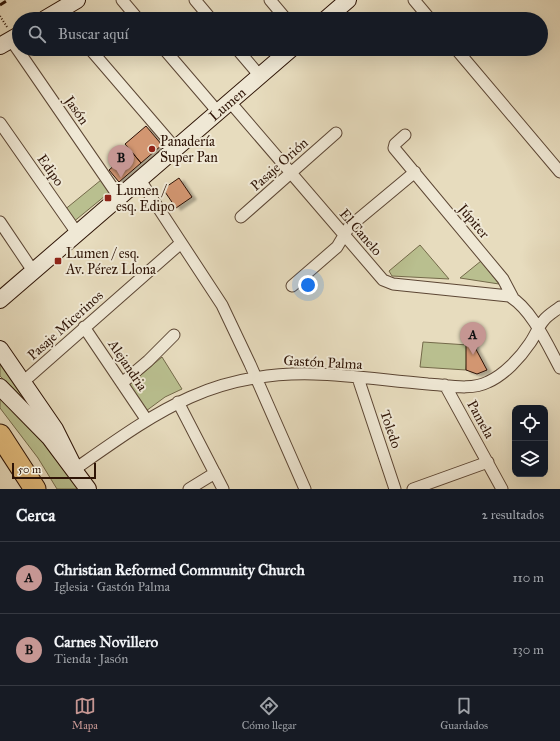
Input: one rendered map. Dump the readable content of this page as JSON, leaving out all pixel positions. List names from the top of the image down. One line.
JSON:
{"streets":{"street":["Lumen","Jasón","Pasaje Orión","Edipo","Júpiter","El Canelo","Pasaje Micerinos","Gastón Palma","Alejandria","Pamela","Toledo"]},"crossings":[["Lumen","Jasón"],["Lumen","Edipo"],["Lumen","El Canelo"],["Pasaje Orión","El Canelo"],["Júpiter","El Canelo"],["Júpiter","Gastón Palma"],["Pasaje Micerinos","Alejandria"],["Gastón Palma","Alejandria"],["Gastón Palma","Pamela"],["Gastón Palma","Toledo"]],"places":{"other":["Panadería Super Pan"],"transit":["Lumen / esq. Edipo","Lumen / esq. Av. Pérez Llona"]},"scale_bar":"50 m","page":{"search":"Buscar aquí","pins":["B","A"],"scale":"50 m","heading":["Cerca","2 resultados"],"list":[{"mark":"A","name":"Christian Reformed Community Church","note":"Iglesia · Gastón Palma","value":"110 m"},{"mark":"B","name":"Carnes Novillero","note":"Tienda · Jasón","value":"130 m"}],"nav":["Mapa","Cómo llegar","Guardados"]}}
